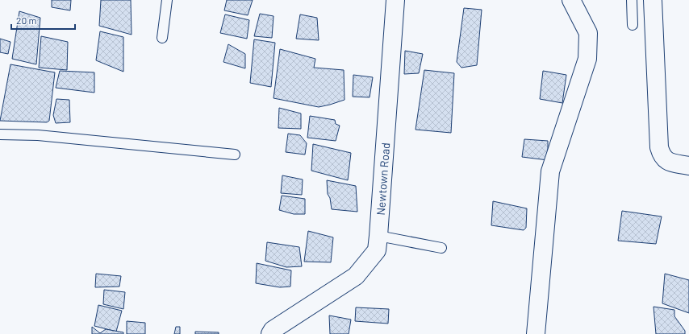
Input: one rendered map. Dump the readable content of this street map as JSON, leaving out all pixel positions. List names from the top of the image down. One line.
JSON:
{"streets":{"street":["Newtown Road"]},"scale_bar":"20 m"}
